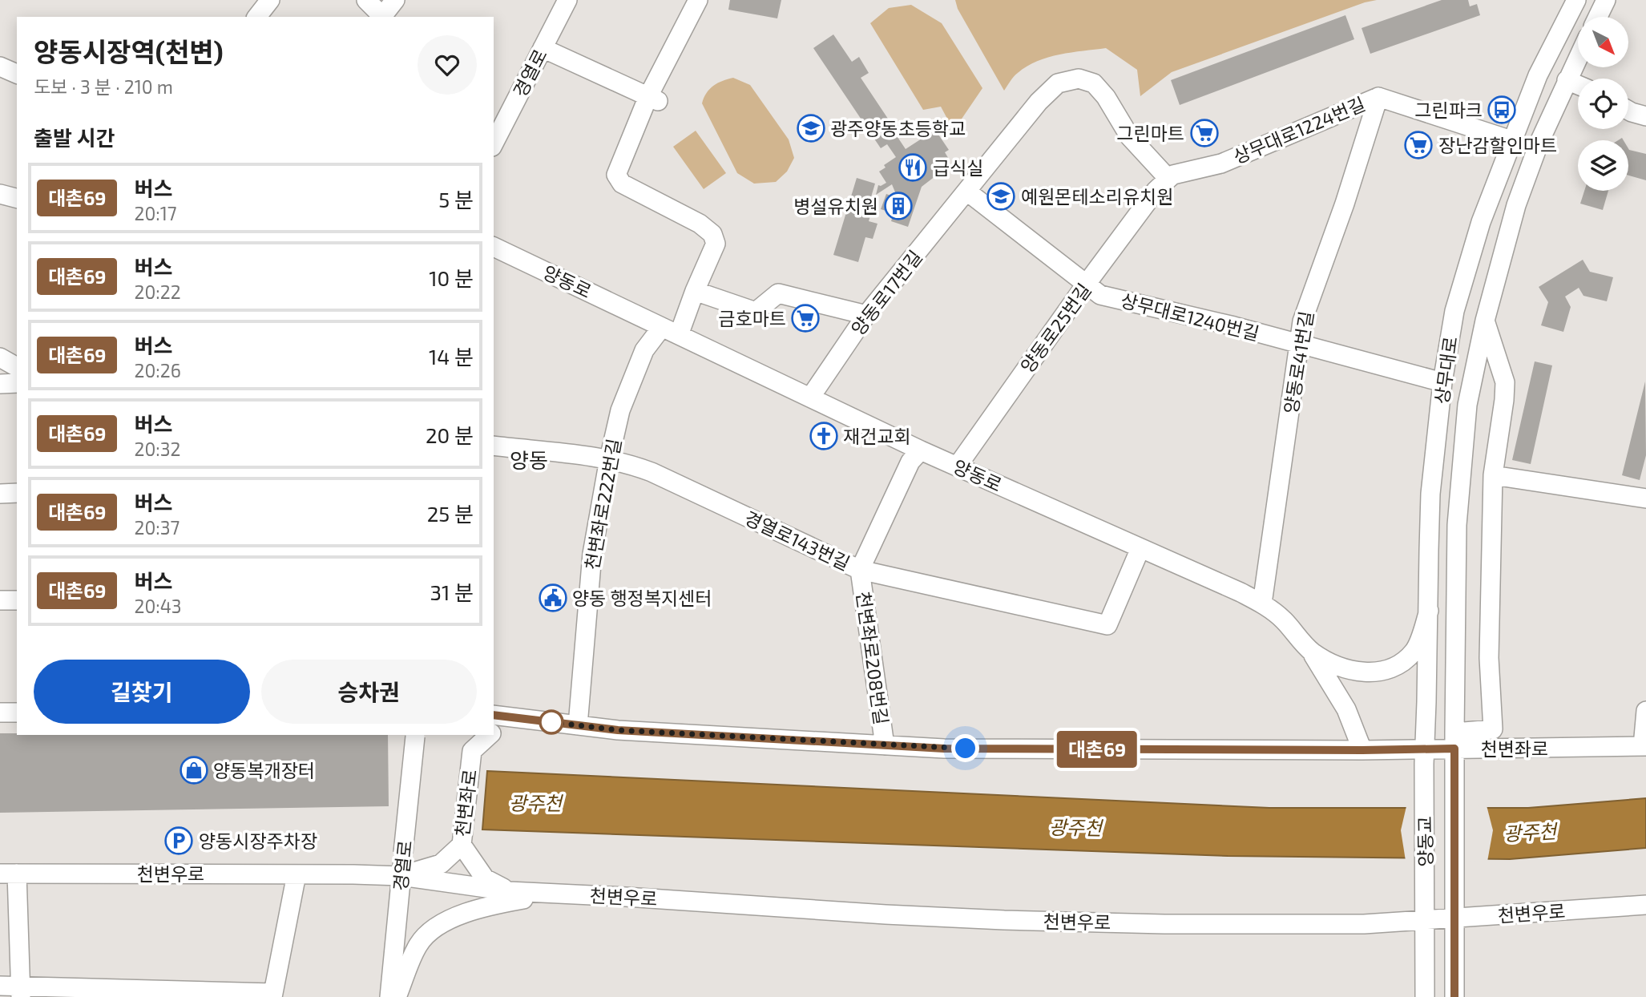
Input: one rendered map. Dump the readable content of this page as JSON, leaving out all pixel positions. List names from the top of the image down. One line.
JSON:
{"streets":{"street":["경열로","상무대로1224번길","양동로","양동로17번길","상무대로1240번길","양동로25번길","양동로41번길","상무대로","천변좌로222번길","경열로143번길","천변좌로208번길","천변좌로","양동교","천변우로"]},"crossings":[["경열로","천변좌로"],["경열로","천변우로"],["상무대로1224번길","양동로17번길"],["상무대로1224번길","양동로25번길"],["상무대로1224번길","양동로41번길"],["상무대로1224번길","상무대로"],["양동로","양동로17번길"],["양동로","양동로25번길"],["양동로","양동로41번길"],["양동로","상무대로"],["양동로","천변좌로222번길"],["양동로","경열로143번길"],["양동로","천변좌로208번길"],["양동로17번길","상무대로1240번길"],["양동로17번길","양동로25번길"],["상무대로1240번길","양동로25번길"],["상무대로1240번길","양동로41번길"],["상무대로1240번길","상무대로"],["상무대로","천변좌로"],["상무대로","양동교"],["상무대로","천변우로"],["천변좌로222번길","경열로143번길"],["천변좌로222번길","천변좌로"],["경열로143번길","천변좌로208번길"],["천변좌로208번길","천변좌로"],["천변좌로","양동교"],["천변좌로","천변우로"],["양동교","천변우로"]],"districts":["양동"],"water":["광주천"],"places":{"bus stop":["그린파크"],"school or university":["광주양동초등학교","예원몬테소리유치원"],"supermarket":["그린마트","장난감할인마트","금호마트"],"restaurant":["급식실"],"building":["병설유치원"],"church":["재건교회"],"public building":["양동 행정복지센터"],"shop":["양동복개장터"],"parking":["양동시장주차장"]},"lines":["bus line 대촌69"],"north":"bottom right","page":{"on_map":"대촌69","heading":[["양동시장역(천변)","도보 · 3 분 · 210 m"],"출발 시간"],"list":[{"mark":"대촌69","name":"버스","note":"20:17","value":"5 분"},{"mark":"대촌69","name":"버스","note":"20:22","value":"10 분"},{"mark":"대촌69","name":"버스","note":"20:26","value":"14 분"},{"mark":"대촌69","name":"버스","note":"20:32","value":"20 분"},{"mark":"대촌69","name":"버스","note":"20:37","value":"25 분"},{"mark":"대촌69","name":"버스","note":"20:43","value":"31 분"}],"buttons":["길찾기","승차권"]}}
